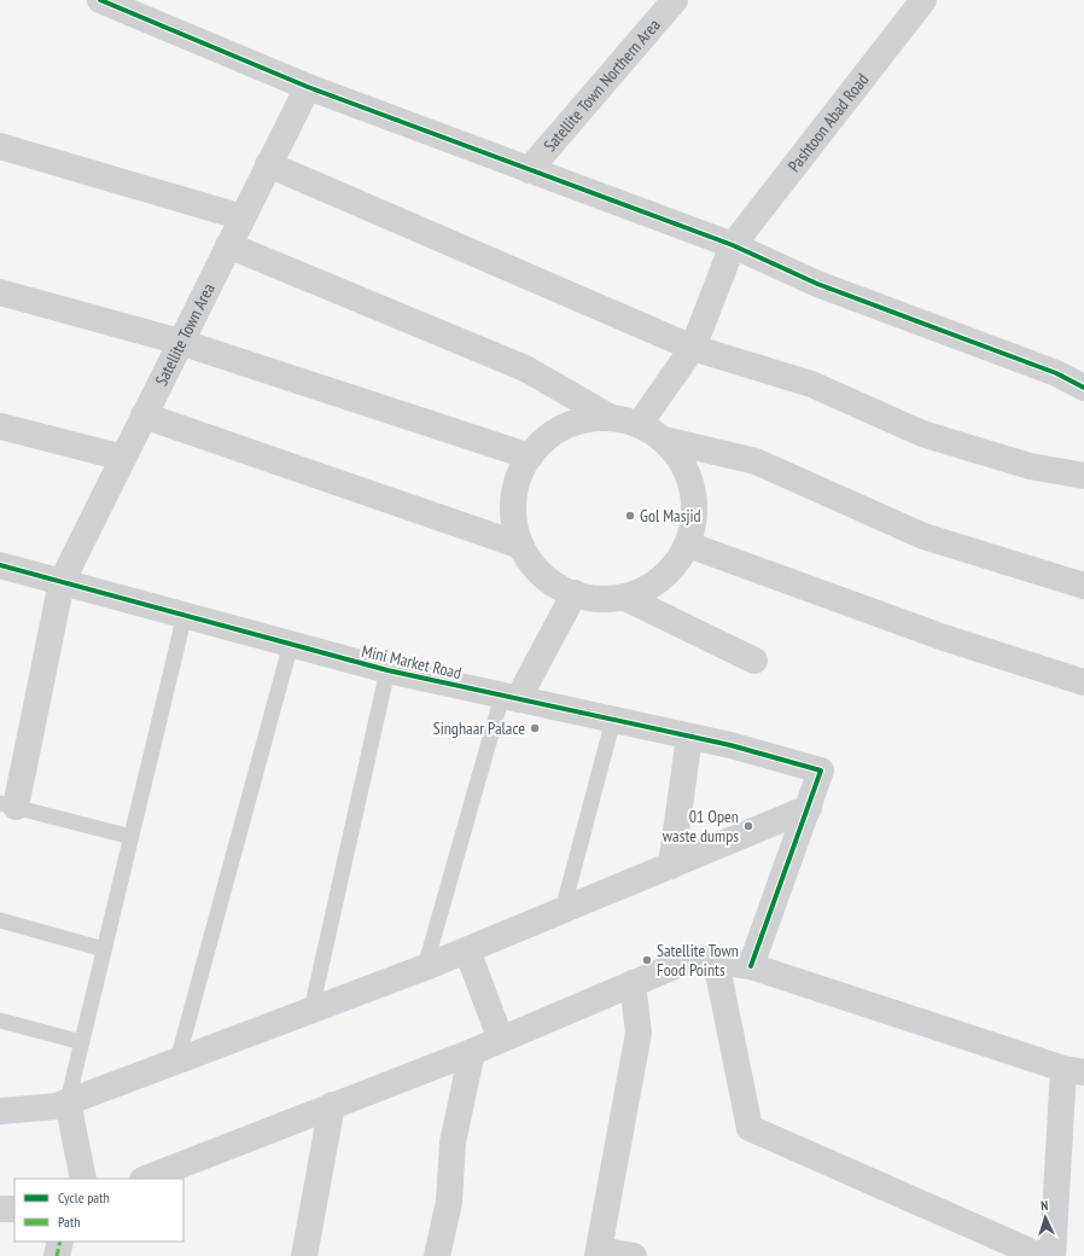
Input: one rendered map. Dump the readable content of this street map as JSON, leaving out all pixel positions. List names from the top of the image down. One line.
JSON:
{"streets":{"street":["Satellite Town Northern Area","Pashtoon Abad Road","Satellite Town Area","Mini Market Road"]},"crossings":[["Satellite Town Area","Mini Market Road"]],"places":["Gol Masjid","Singhaar Palace","01 Open waste dumps","Satellite Town Food Points"],"legend":["Cycle path","Path"],"north":"top"}
